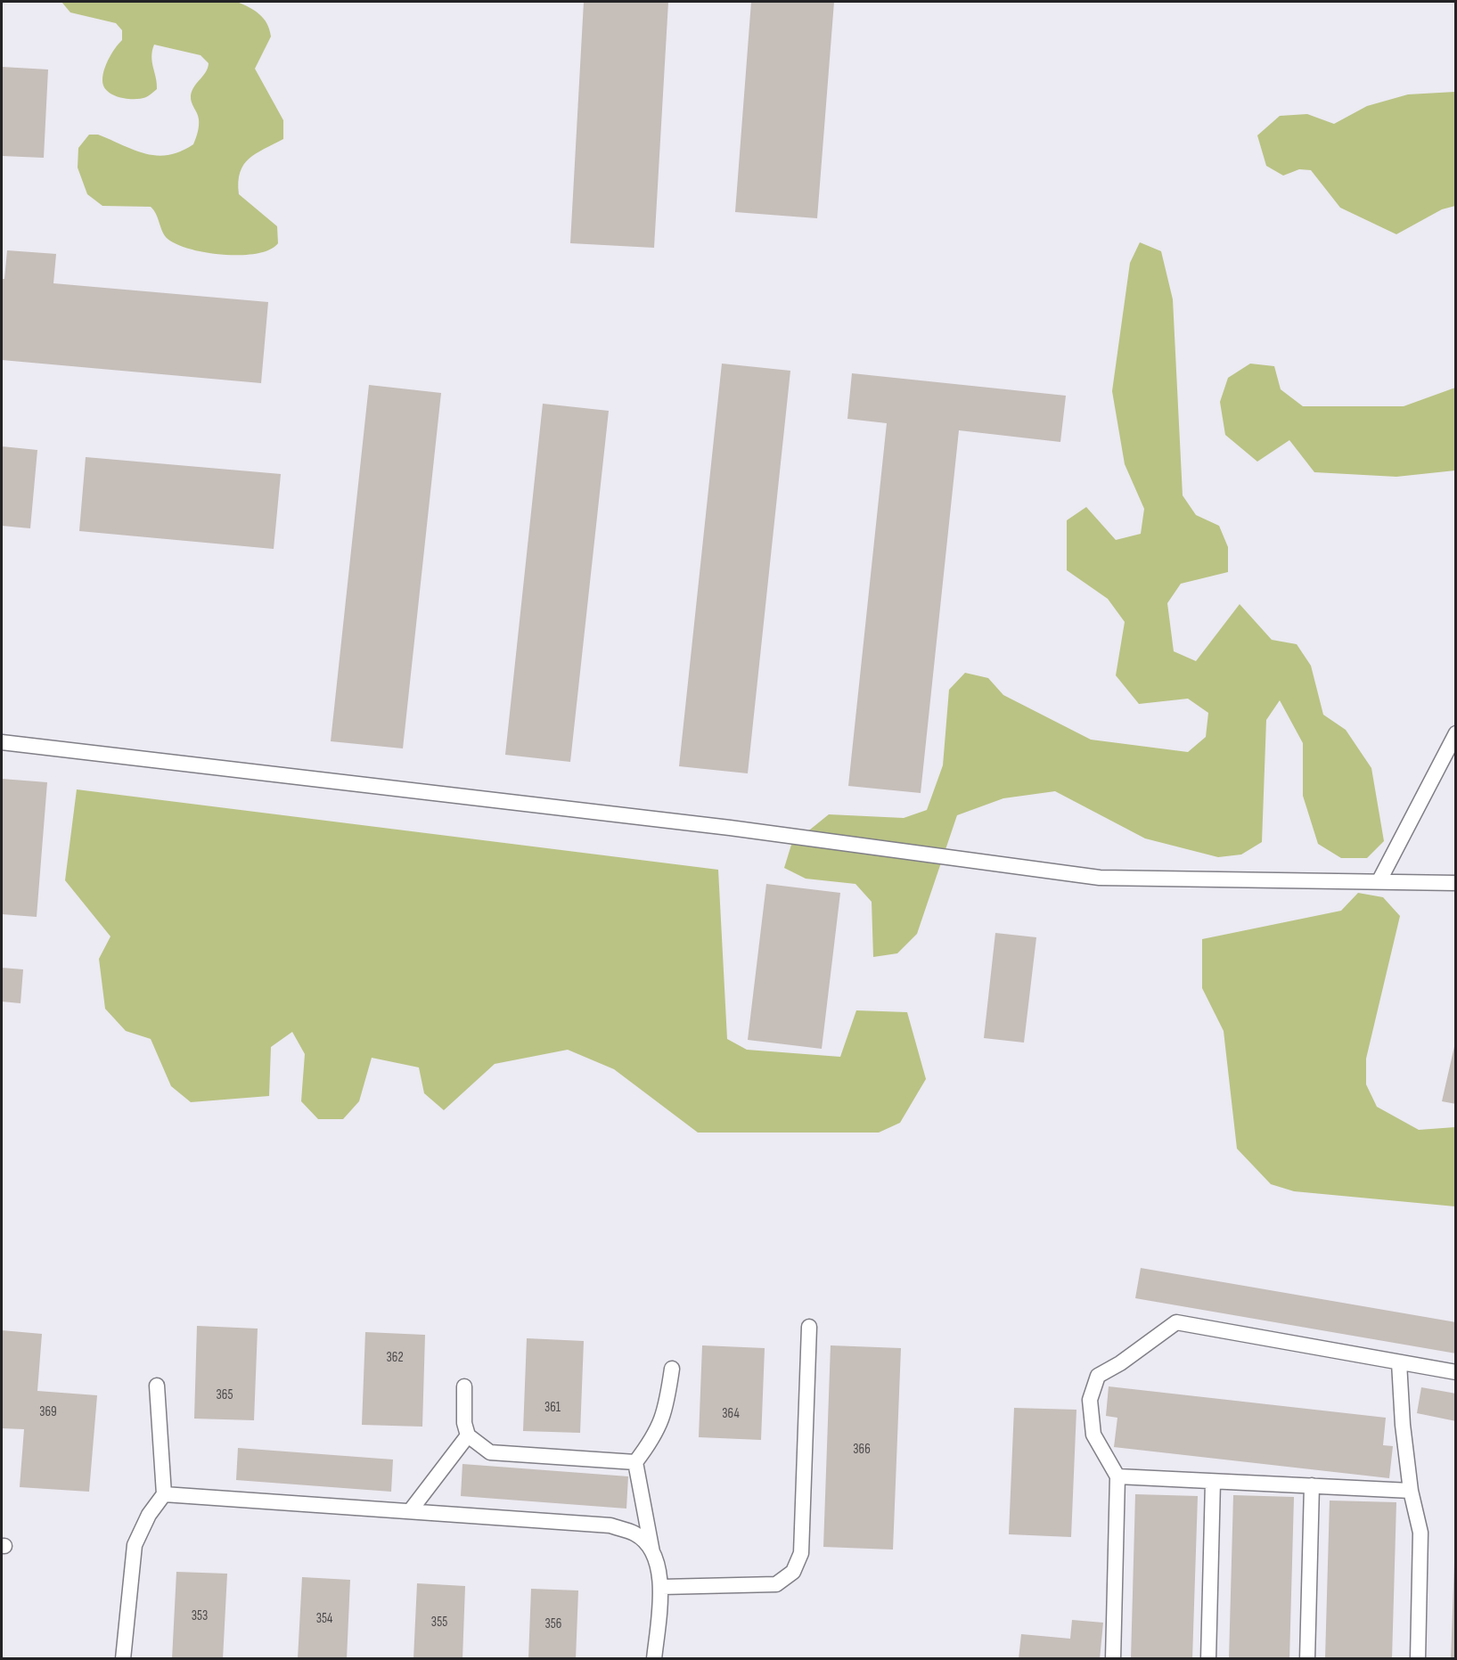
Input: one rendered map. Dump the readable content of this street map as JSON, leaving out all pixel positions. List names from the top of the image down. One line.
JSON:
{"house_numbers":["362","365","361","369","364","366","353","354","355","356"]}
